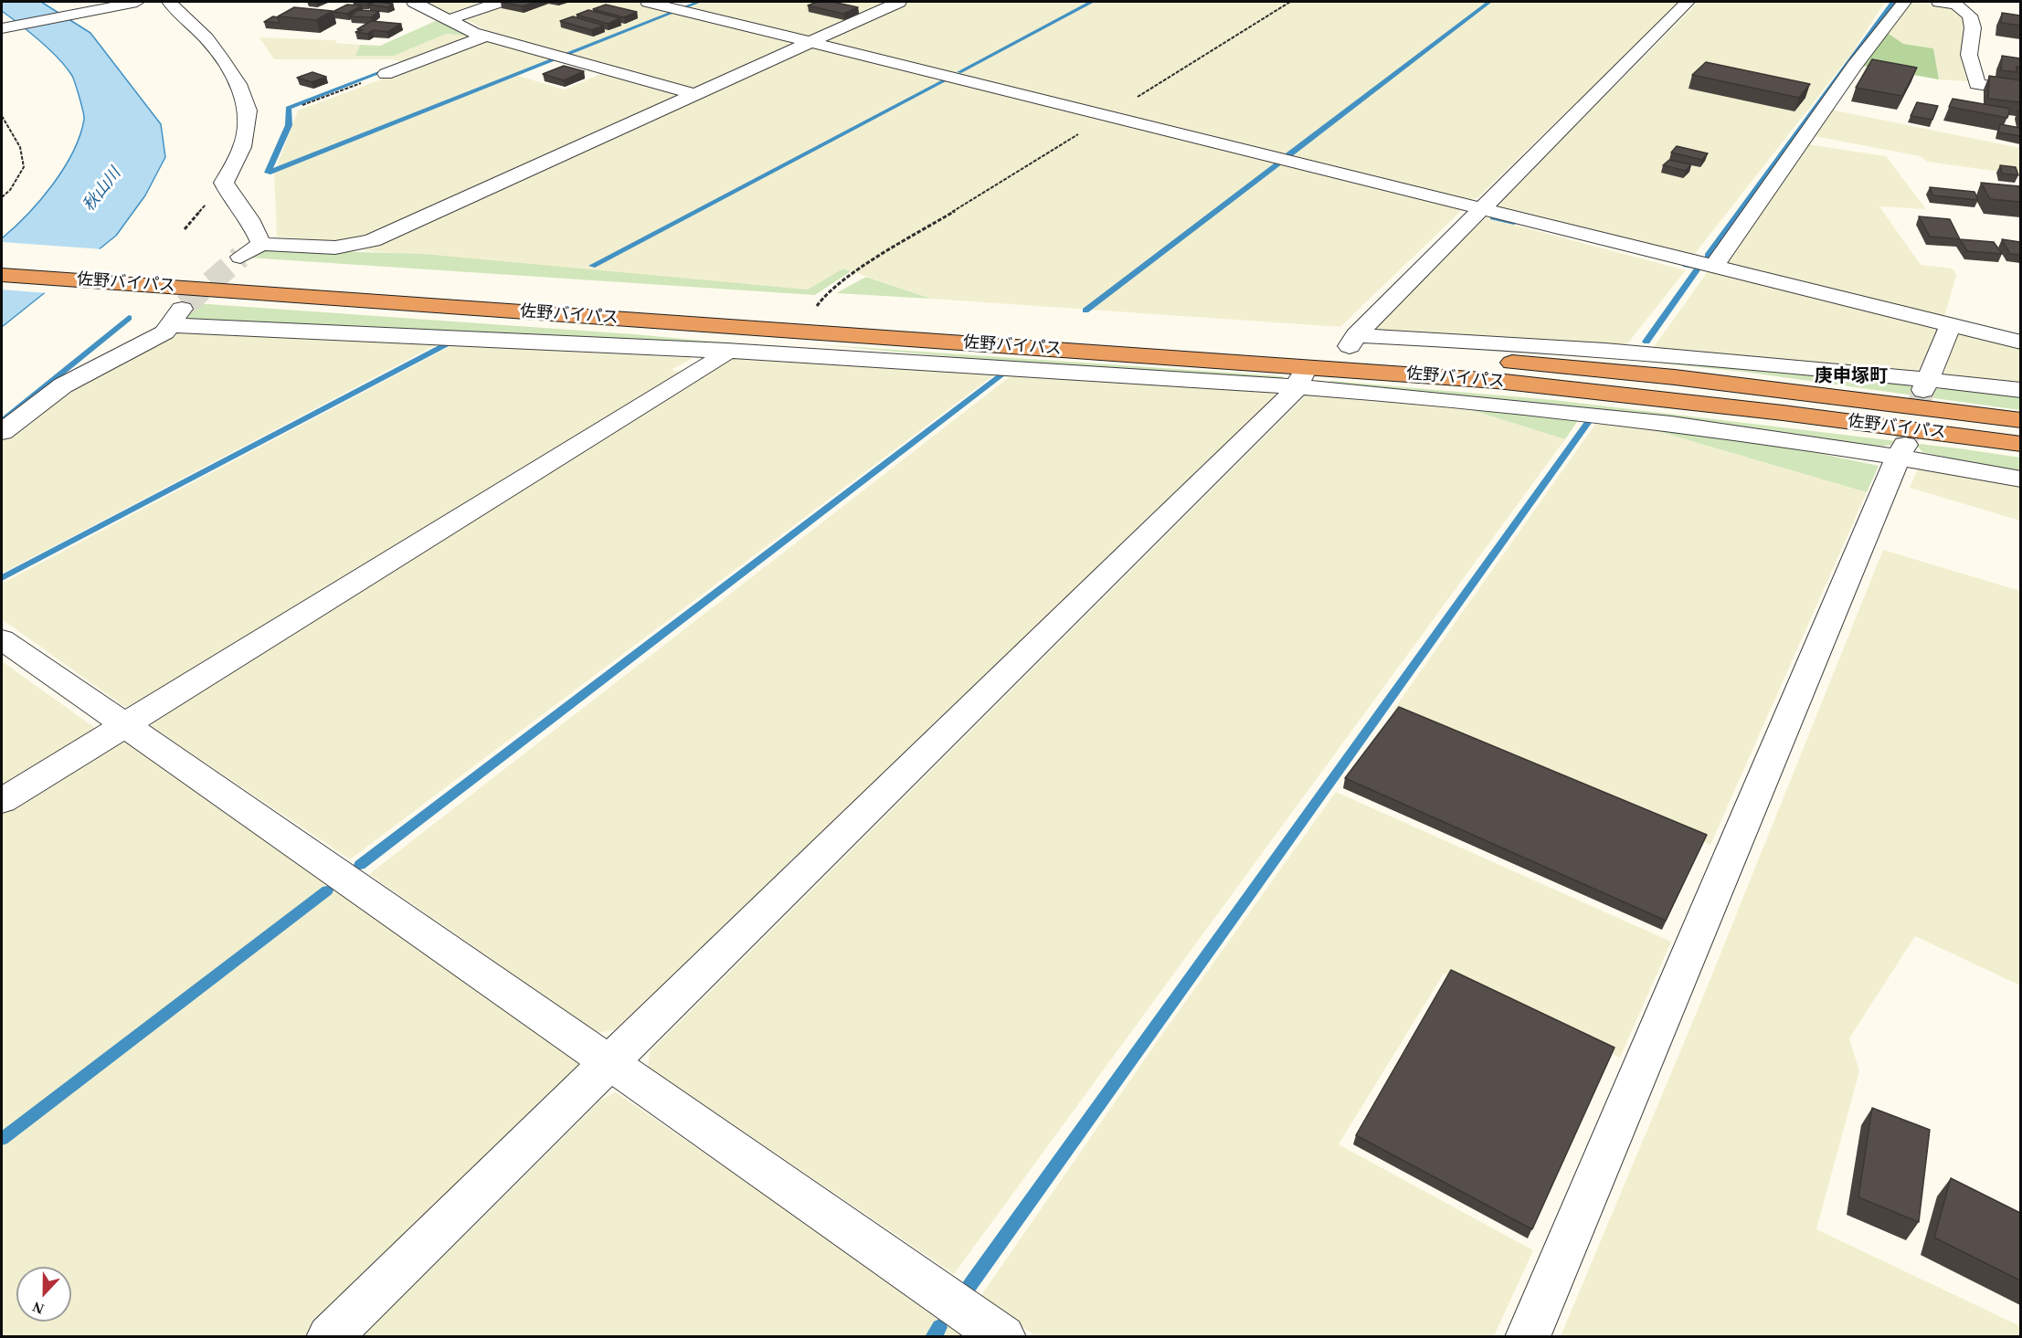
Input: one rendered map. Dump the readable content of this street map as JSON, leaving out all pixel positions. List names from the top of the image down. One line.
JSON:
{"streets":{"highway":["佐野バイパス"]},"districts":["庚申塚町"],"water":["秋山川"],"north":"bottom"}
